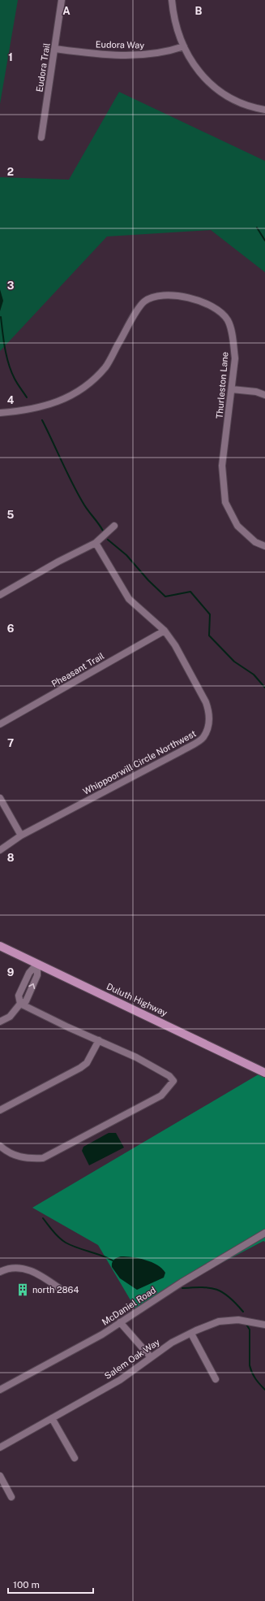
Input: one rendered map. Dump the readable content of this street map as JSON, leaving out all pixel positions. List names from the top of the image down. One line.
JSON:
{"streets":{"main road":["Duluth Highway"],"street":["Eudora Way","Eudora Trail","Thurleston Lane","Pheasant Trail","Whippoorwill Circle Northwest","McDaniel Road","Salem Oak Way"]},"crossings":[["Eudora Way","Eudora Trail"],["Pheasant Trail","Whippoorwill Circle Northwest"]],"places":{"building":["north 2864"]},"scale_bar":"100 m","grid":{"columns":["A","B"],"rows":["1","2","3","4","5","6","7","8","9"]}}
